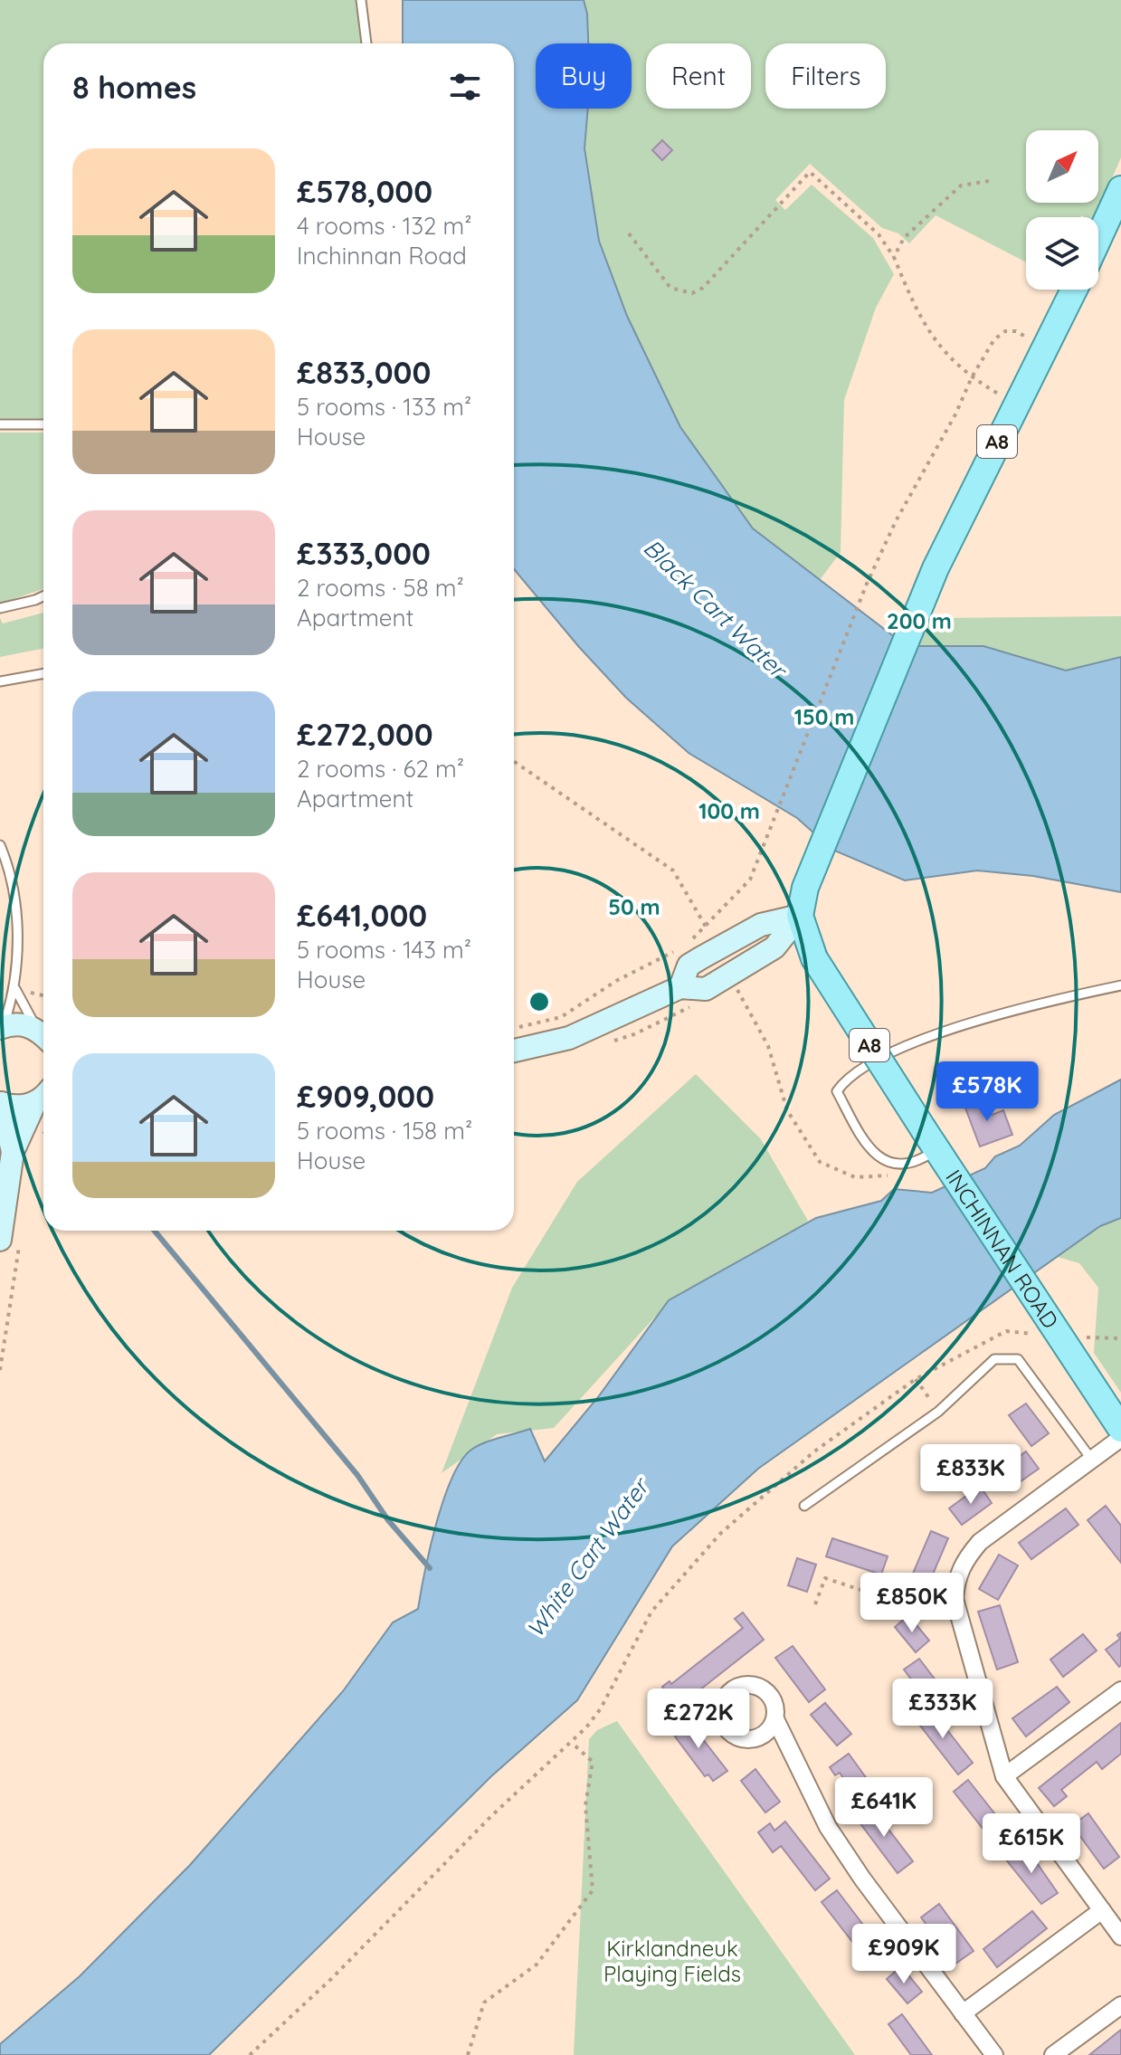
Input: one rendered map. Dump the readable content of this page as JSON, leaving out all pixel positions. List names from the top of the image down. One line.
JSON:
{"streets":{"main road":["A8","INCHINNAN ROAD"]},"crossings":[["A8","INCHINNAN ROAD"]],"water":["Black Cart Water","White Cart Water"],"parks":["Kirklandneuk Playing Fields"],"north":"top right","page":{"chip":["Buy","Rent","Filters"],"heading":"8 homes","list":[{"name":"£578,000","note":"4 rooms · 132 m² · Inchinnan Road"},{"name":"£833,000","note":"5 rooms · 133 m² · House"},{"name":"£333,000","note":"2 rooms · 58 m² · Apartment"},{"name":"£272,000","note":"2 rooms · 62 m² · Apartment"},{"name":"£641,000","note":"5 rooms · 143 m² · House"},{"name":"£909,000","note":"5 rooms · 158 m² · House"}],"price":["£578K","£833K","£850K","£333K","£272K","£641K","£615K","£909K"]},"rings":["200 m","150 m","100 m","50 m"]}
